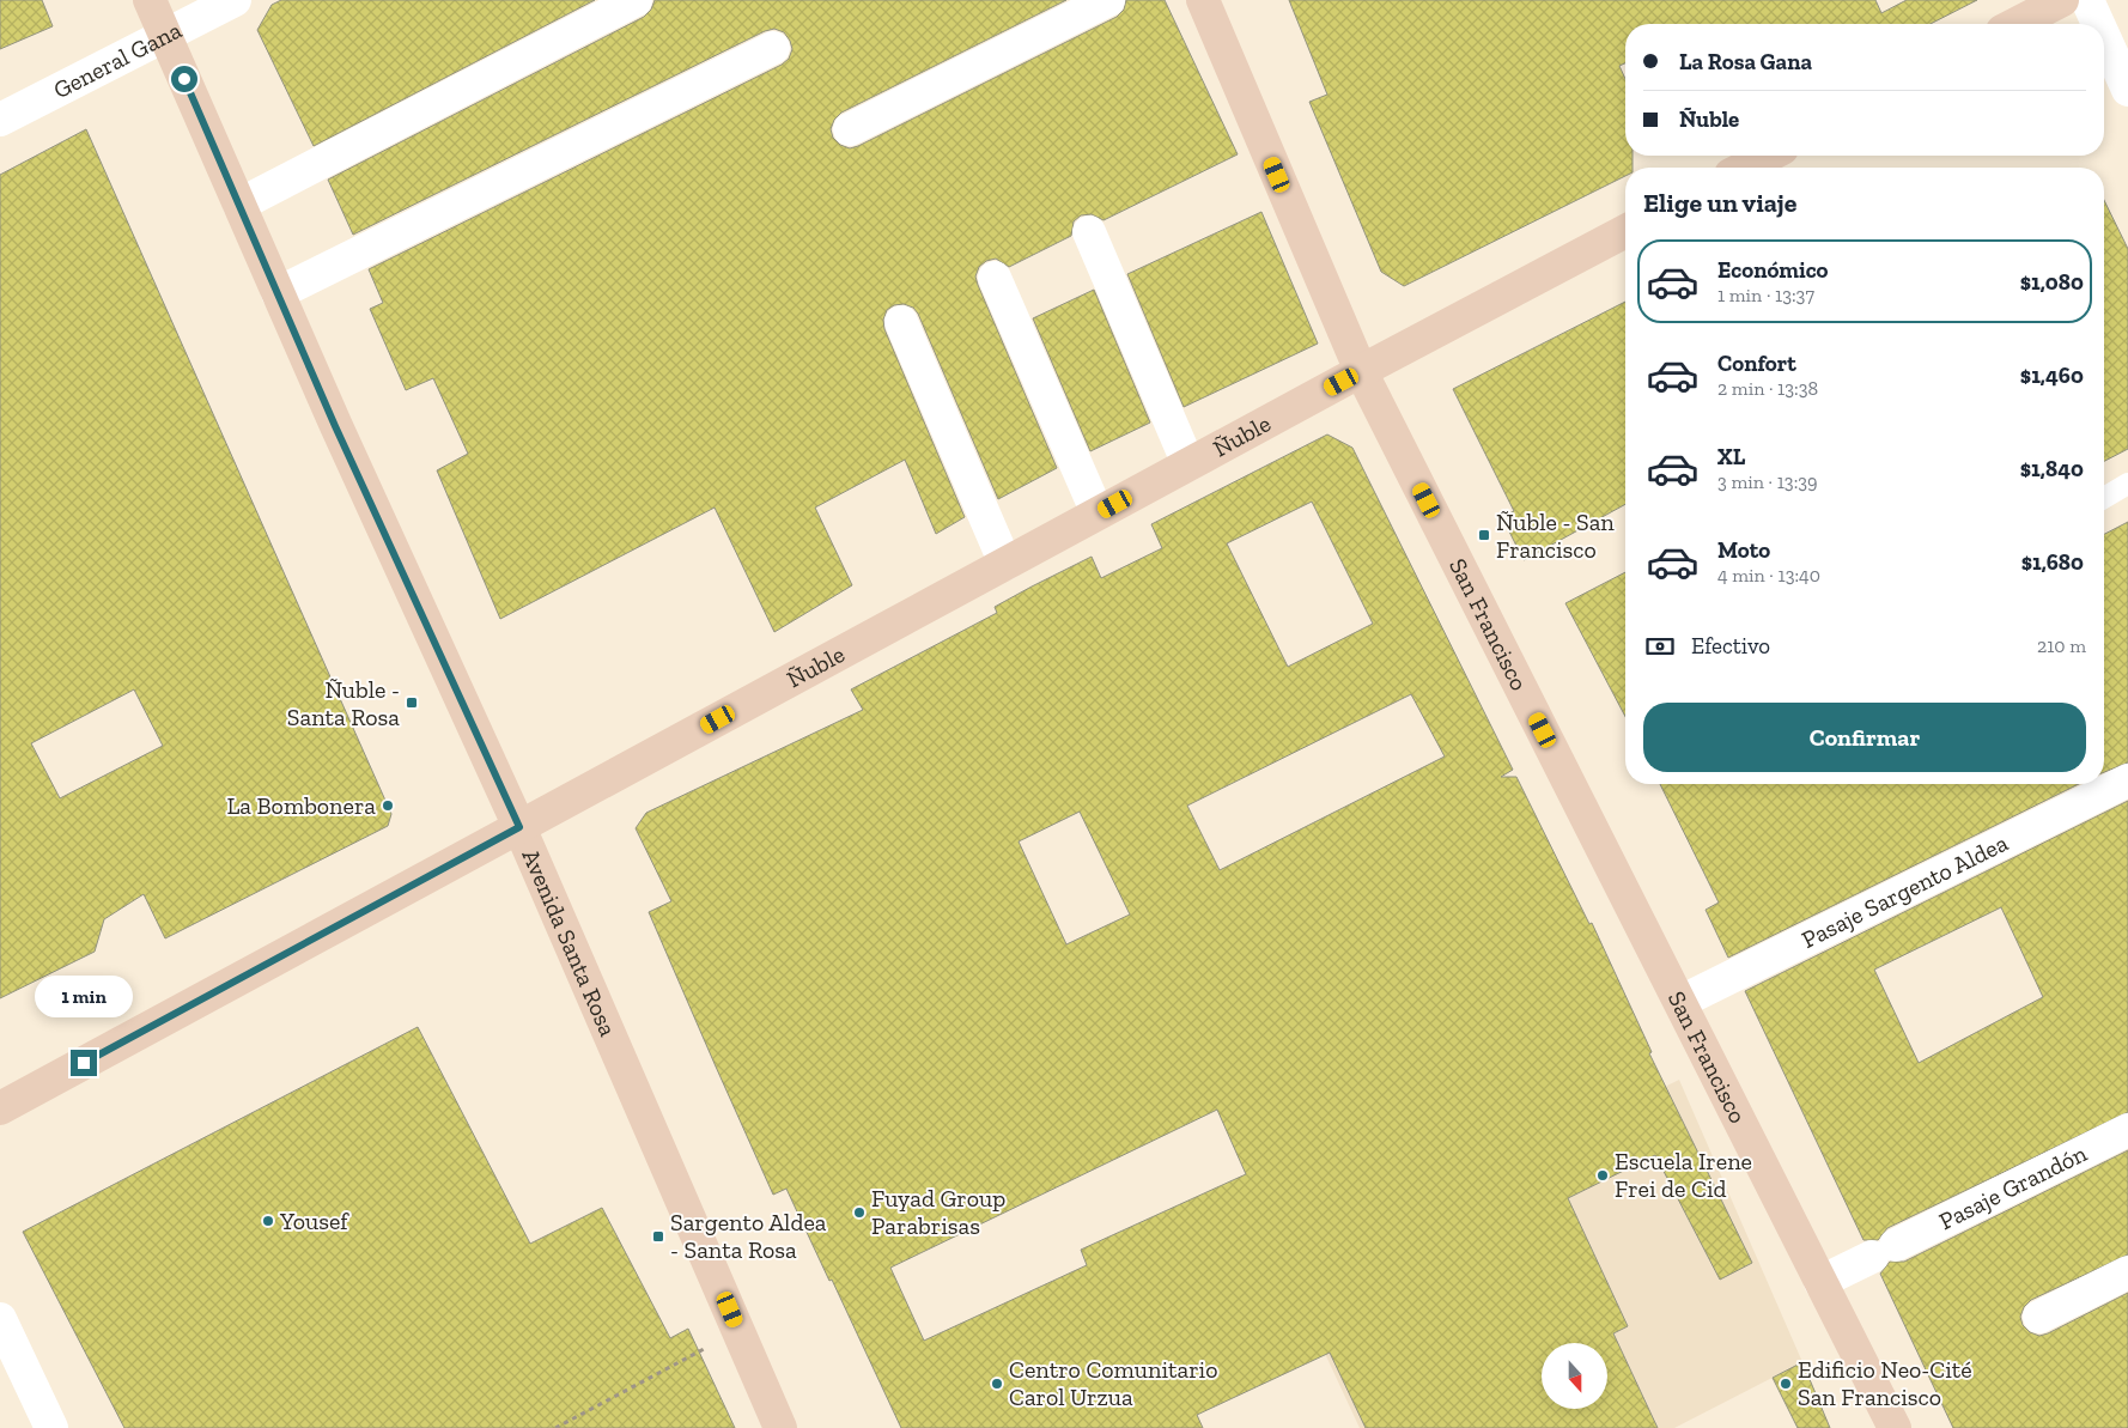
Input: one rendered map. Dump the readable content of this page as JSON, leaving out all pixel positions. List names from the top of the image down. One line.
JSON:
{"streets":{"main road":["Ñuble","San Francisco","Avenida Santa Rosa"],"street":["General Gana","Pasaje Sargento Aldea","Pasaje Grandón"]},"crossings":[["General Gana","Avenida Santa Rosa"],["Ñuble","San Francisco"],["Ñuble","Avenida Santa Rosa"],["San Francisco","Pasaje Sargento Aldea"],["San Francisco","Pasaje Grandón"]],"places":{"transit":["Ñuble - San Francisco","Ñuble - Santa Rosa","Sargento Aldea - Santa Rosa"],"other":["La Bombonera","Escuela Irene Frei de Cid","Fuyad Group Parabrisas","Yousef","Centro Comunitario Carol Urzua","Edificio Neo-Cité San Francisco"]},"north":"bottom","page":{"banner":["La Rosa Gana","Ñuble"],"heading":"Elige un viaje","list":[{"name":"Económico","note":"1 min · 13:37","value":"$1,080"},{"name":"Confort","note":"2 min · 13:38","value":"$1,460"},{"name":"XL","note":"3 min · 13:39","value":"$1,840"},{"name":"Moto","note":"4 min · 13:40","value":"$1,680"}],"pay":["Efectivo","210 m"],"buttons":"Confirmar","bubble":"1 min"}}
